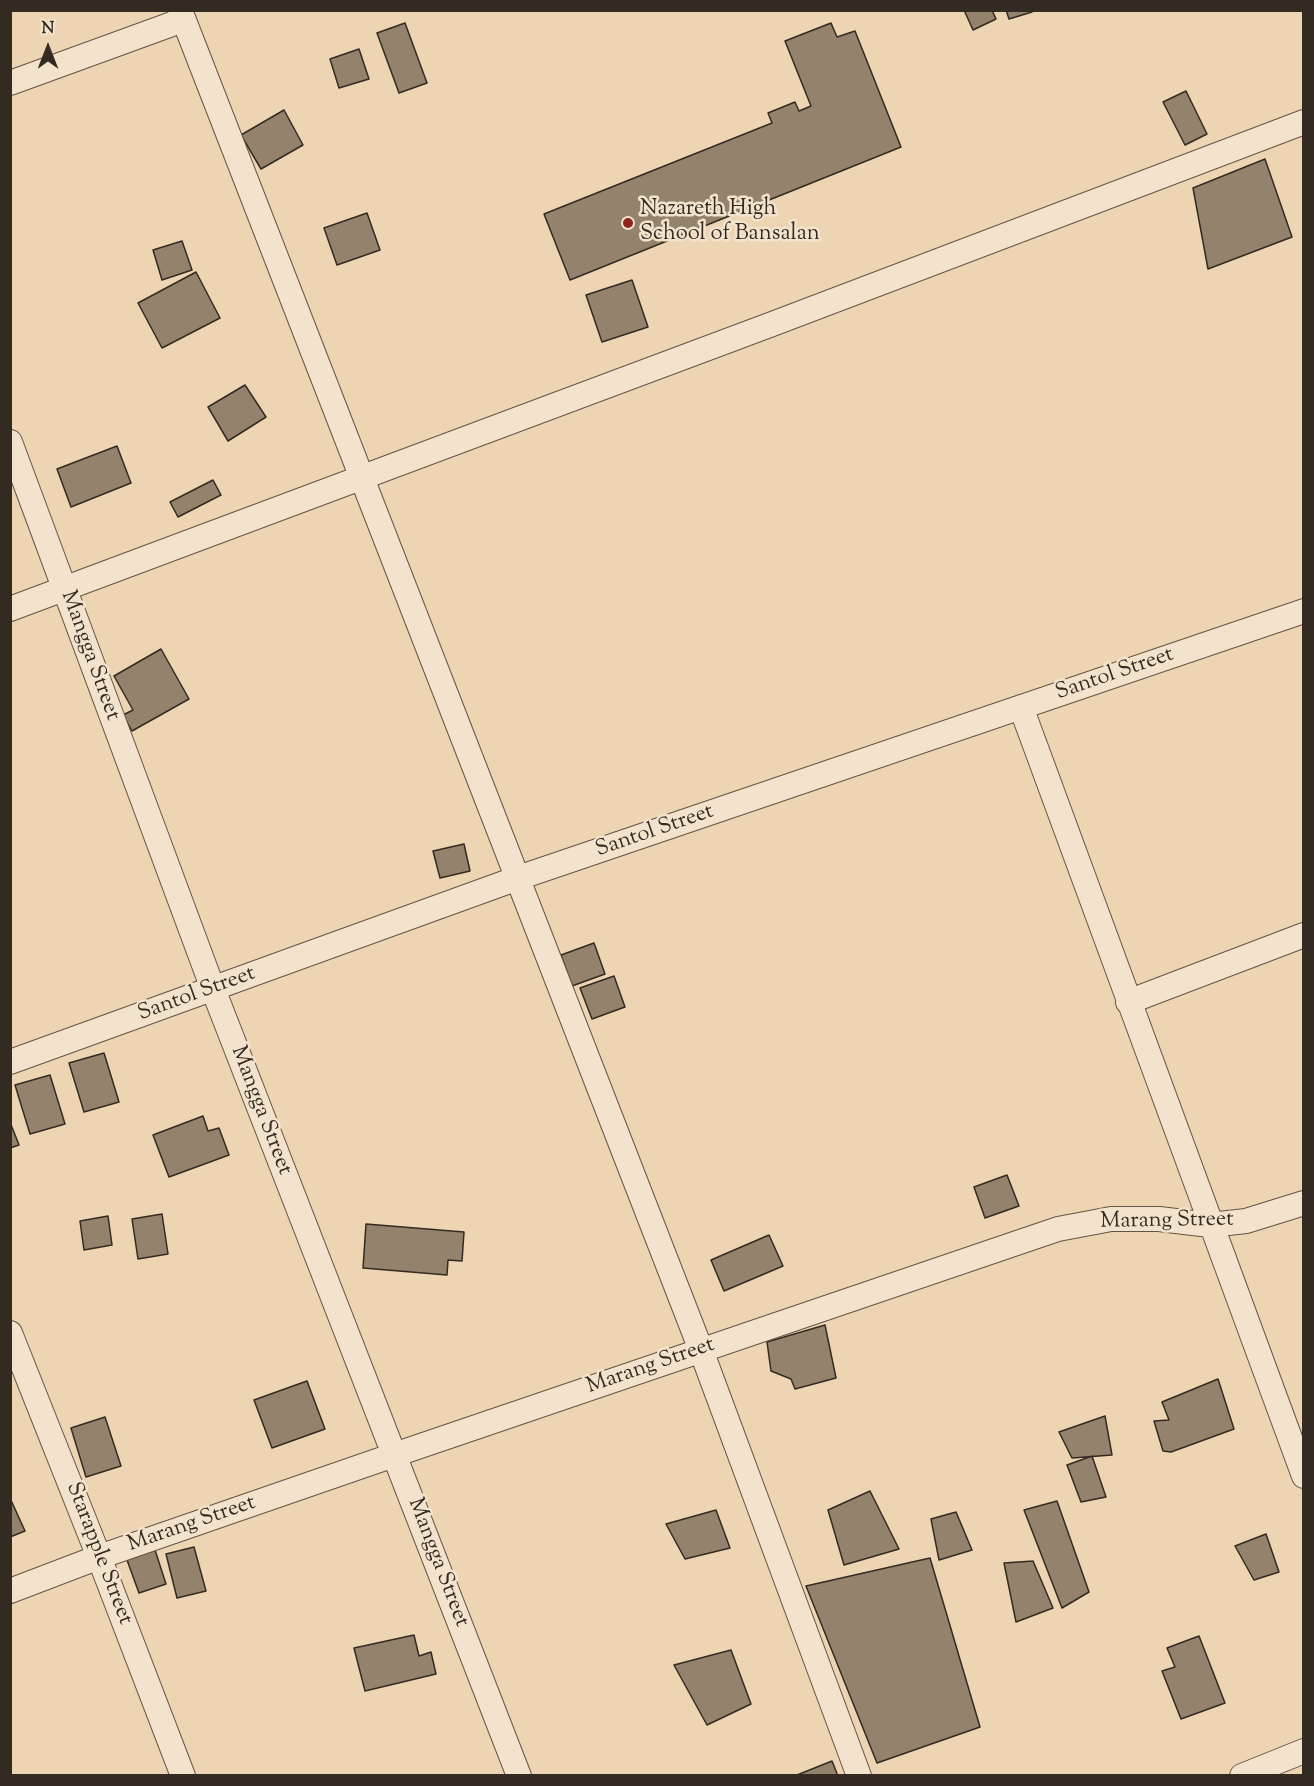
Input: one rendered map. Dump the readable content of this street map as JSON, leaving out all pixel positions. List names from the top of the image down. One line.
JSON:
{"streets":{"street":["Mangga Street","Santol Street","Marang Street","Starapple Street"]},"crossings":[["Mangga Street","Santol Street"],["Mangga Street","Marang Street"],["Marang Street","Starapple Street"]],"places":["Nazareth High School of Bansalan"],"north":"top"}
